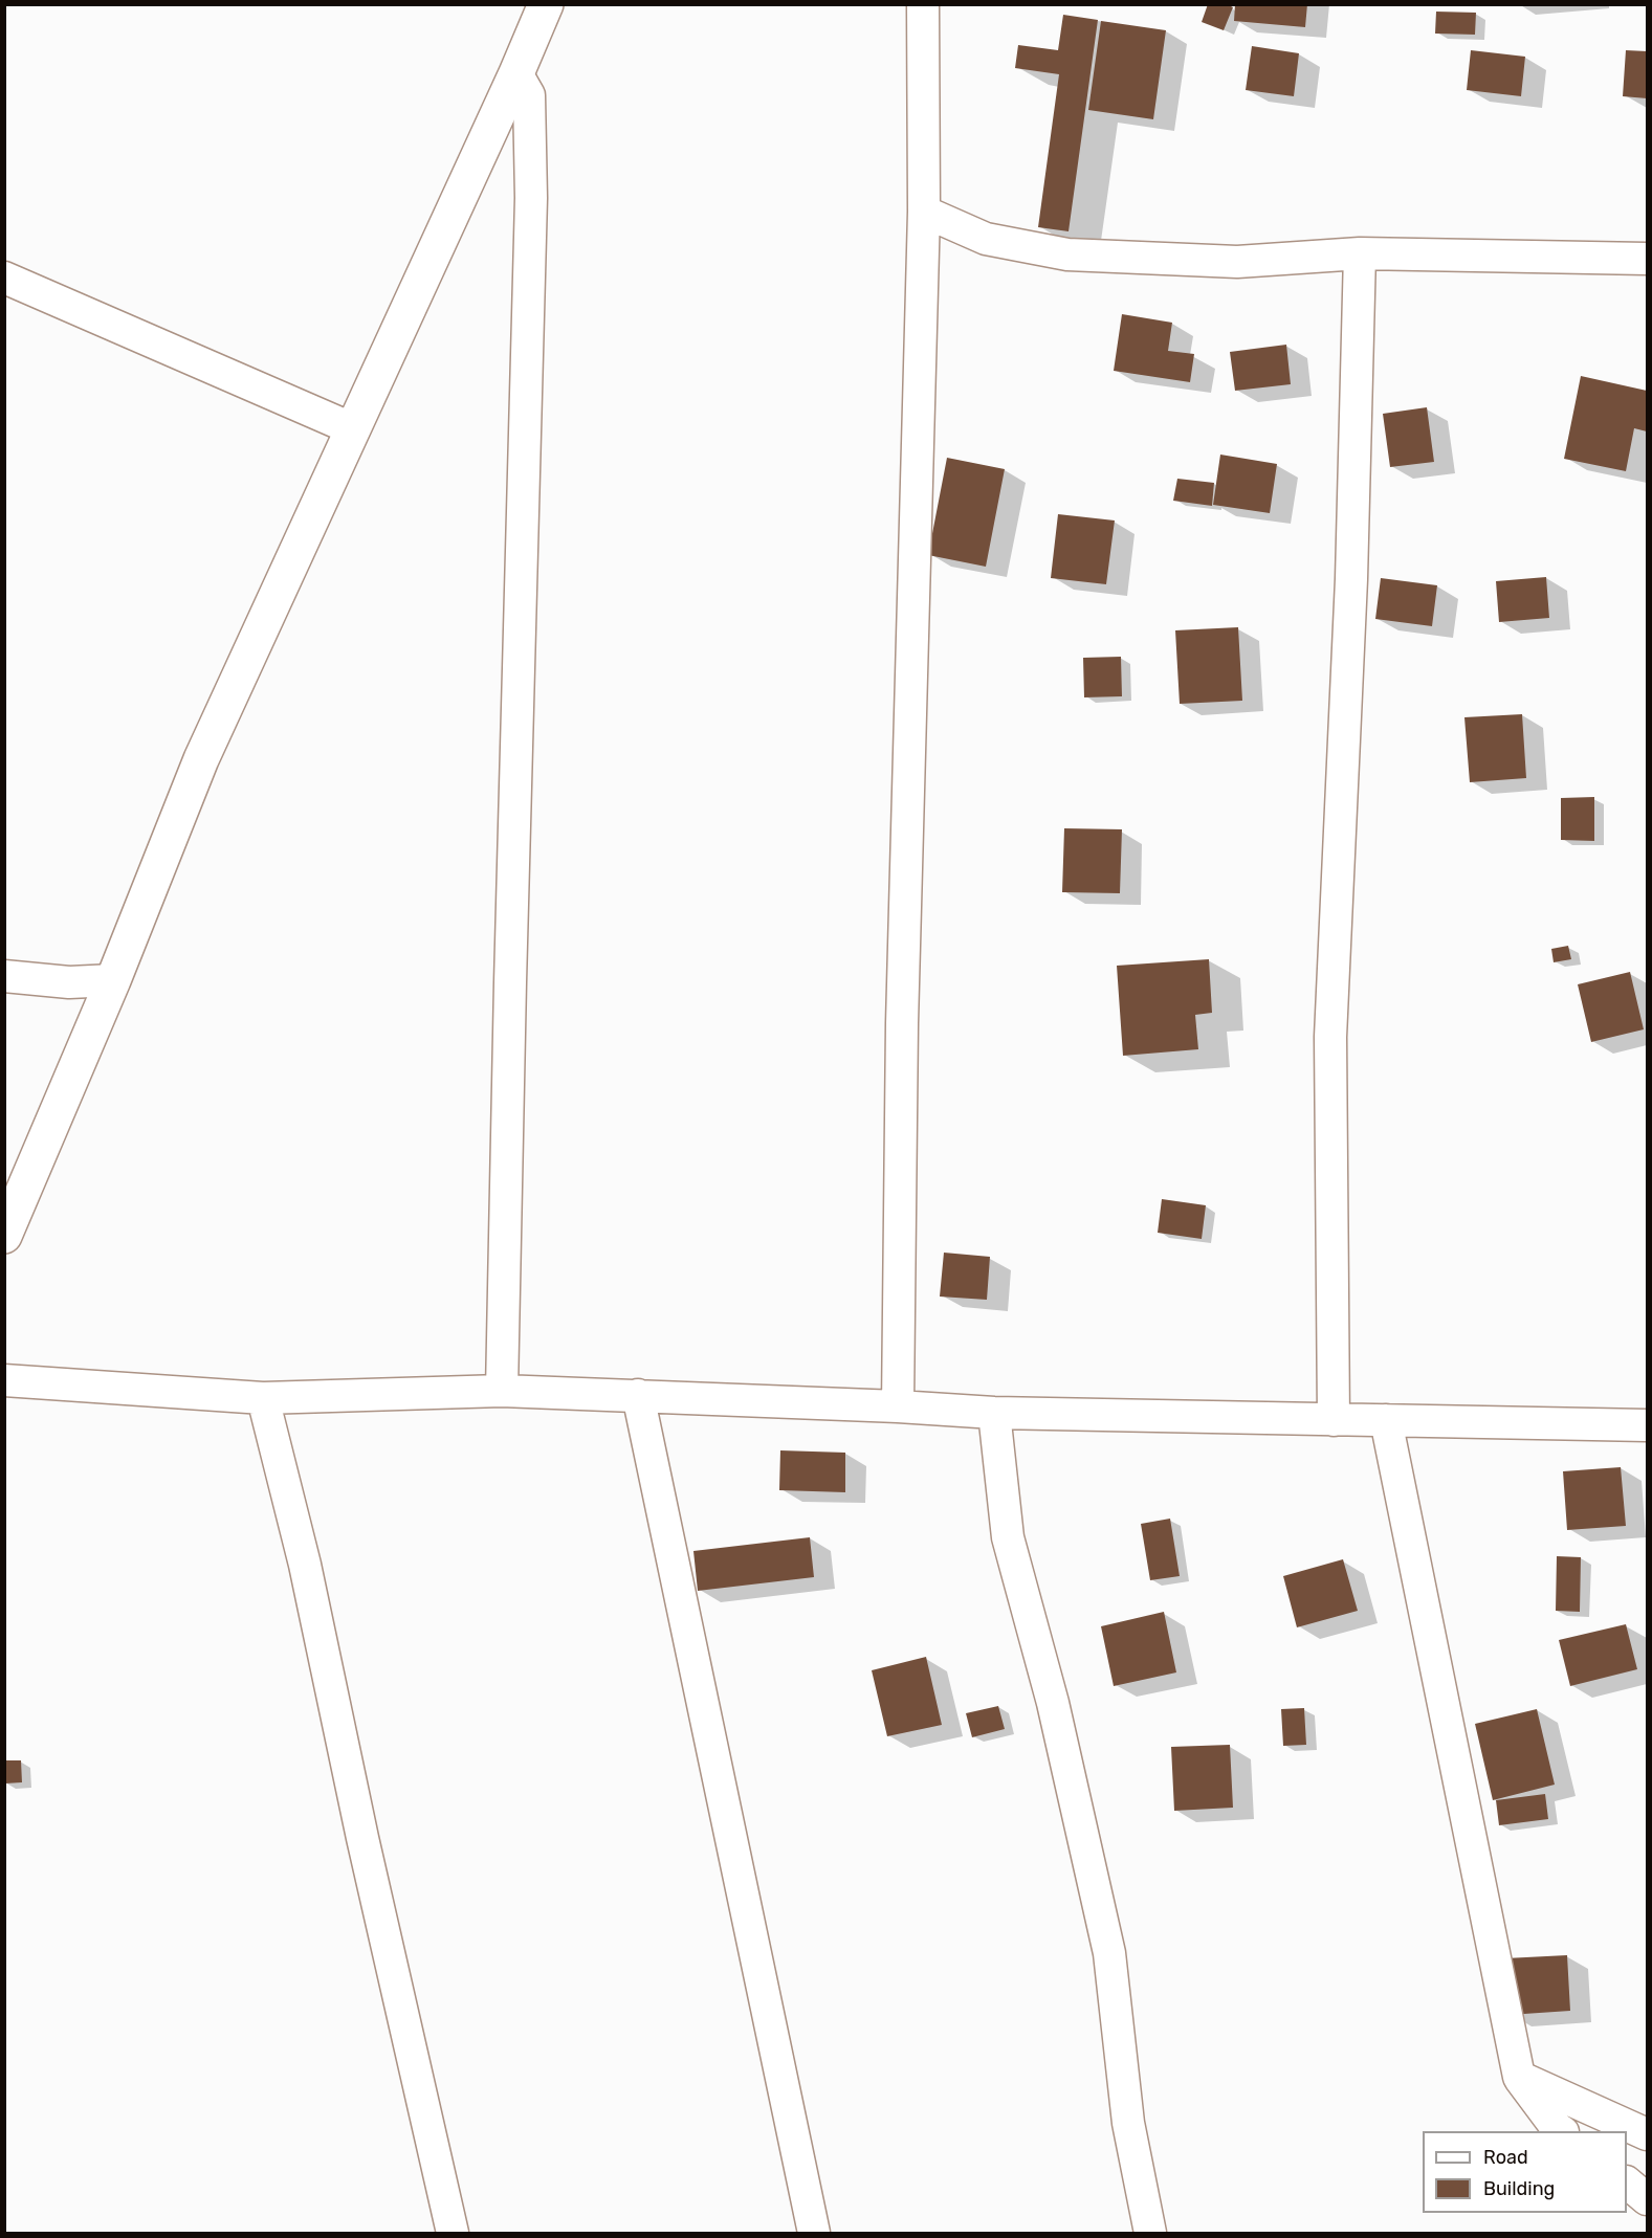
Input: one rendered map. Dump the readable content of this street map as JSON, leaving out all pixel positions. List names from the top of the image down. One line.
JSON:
{"legend":["Road","Building"]}
